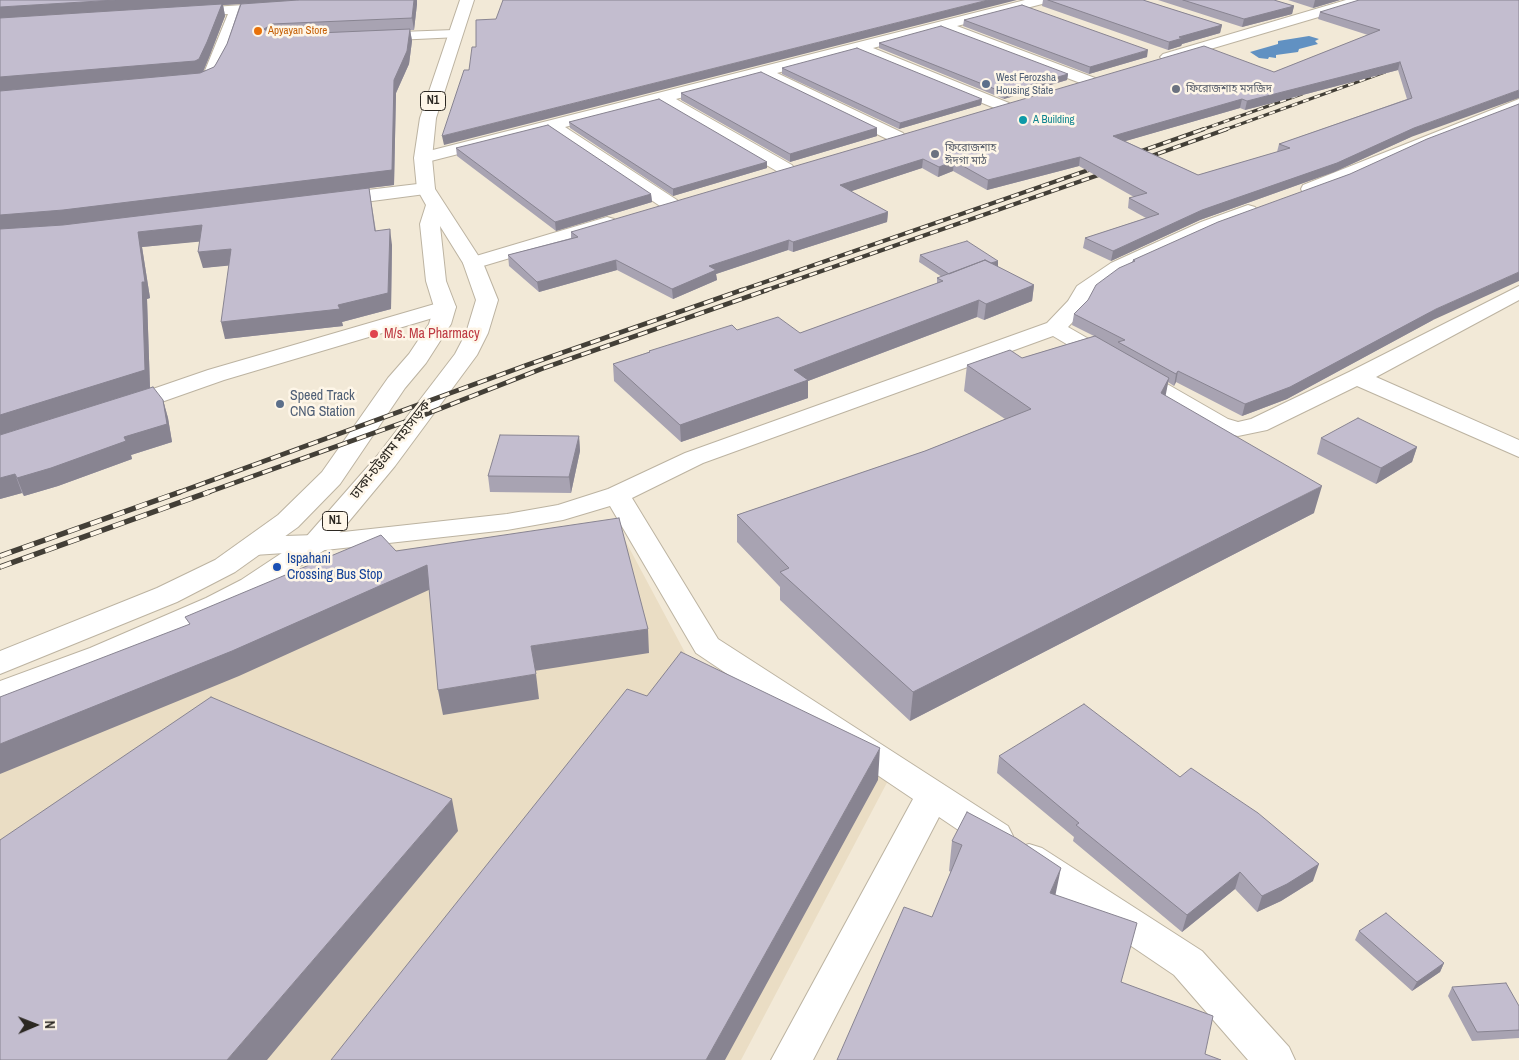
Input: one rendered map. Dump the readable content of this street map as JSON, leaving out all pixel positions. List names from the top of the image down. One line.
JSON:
{"streets":{"main road":["N1","ঢাকা-চট্টগ্রাম মহাসড়ক"]},"crossings":[["N1","ঢাকা-চট্টগ্রাম মহাসড়ক"]],"places":["Apyayan Store","West Ferozsha Housing State","ফিরোজশাহ মসজিদ","A Building","ফিরোজশাহ ঈদগা মাঠ","M/s. Ma Pharmacy","Speed Track CNG Station","Ispahani Crossing Bus Stop"],"north":"right"}
